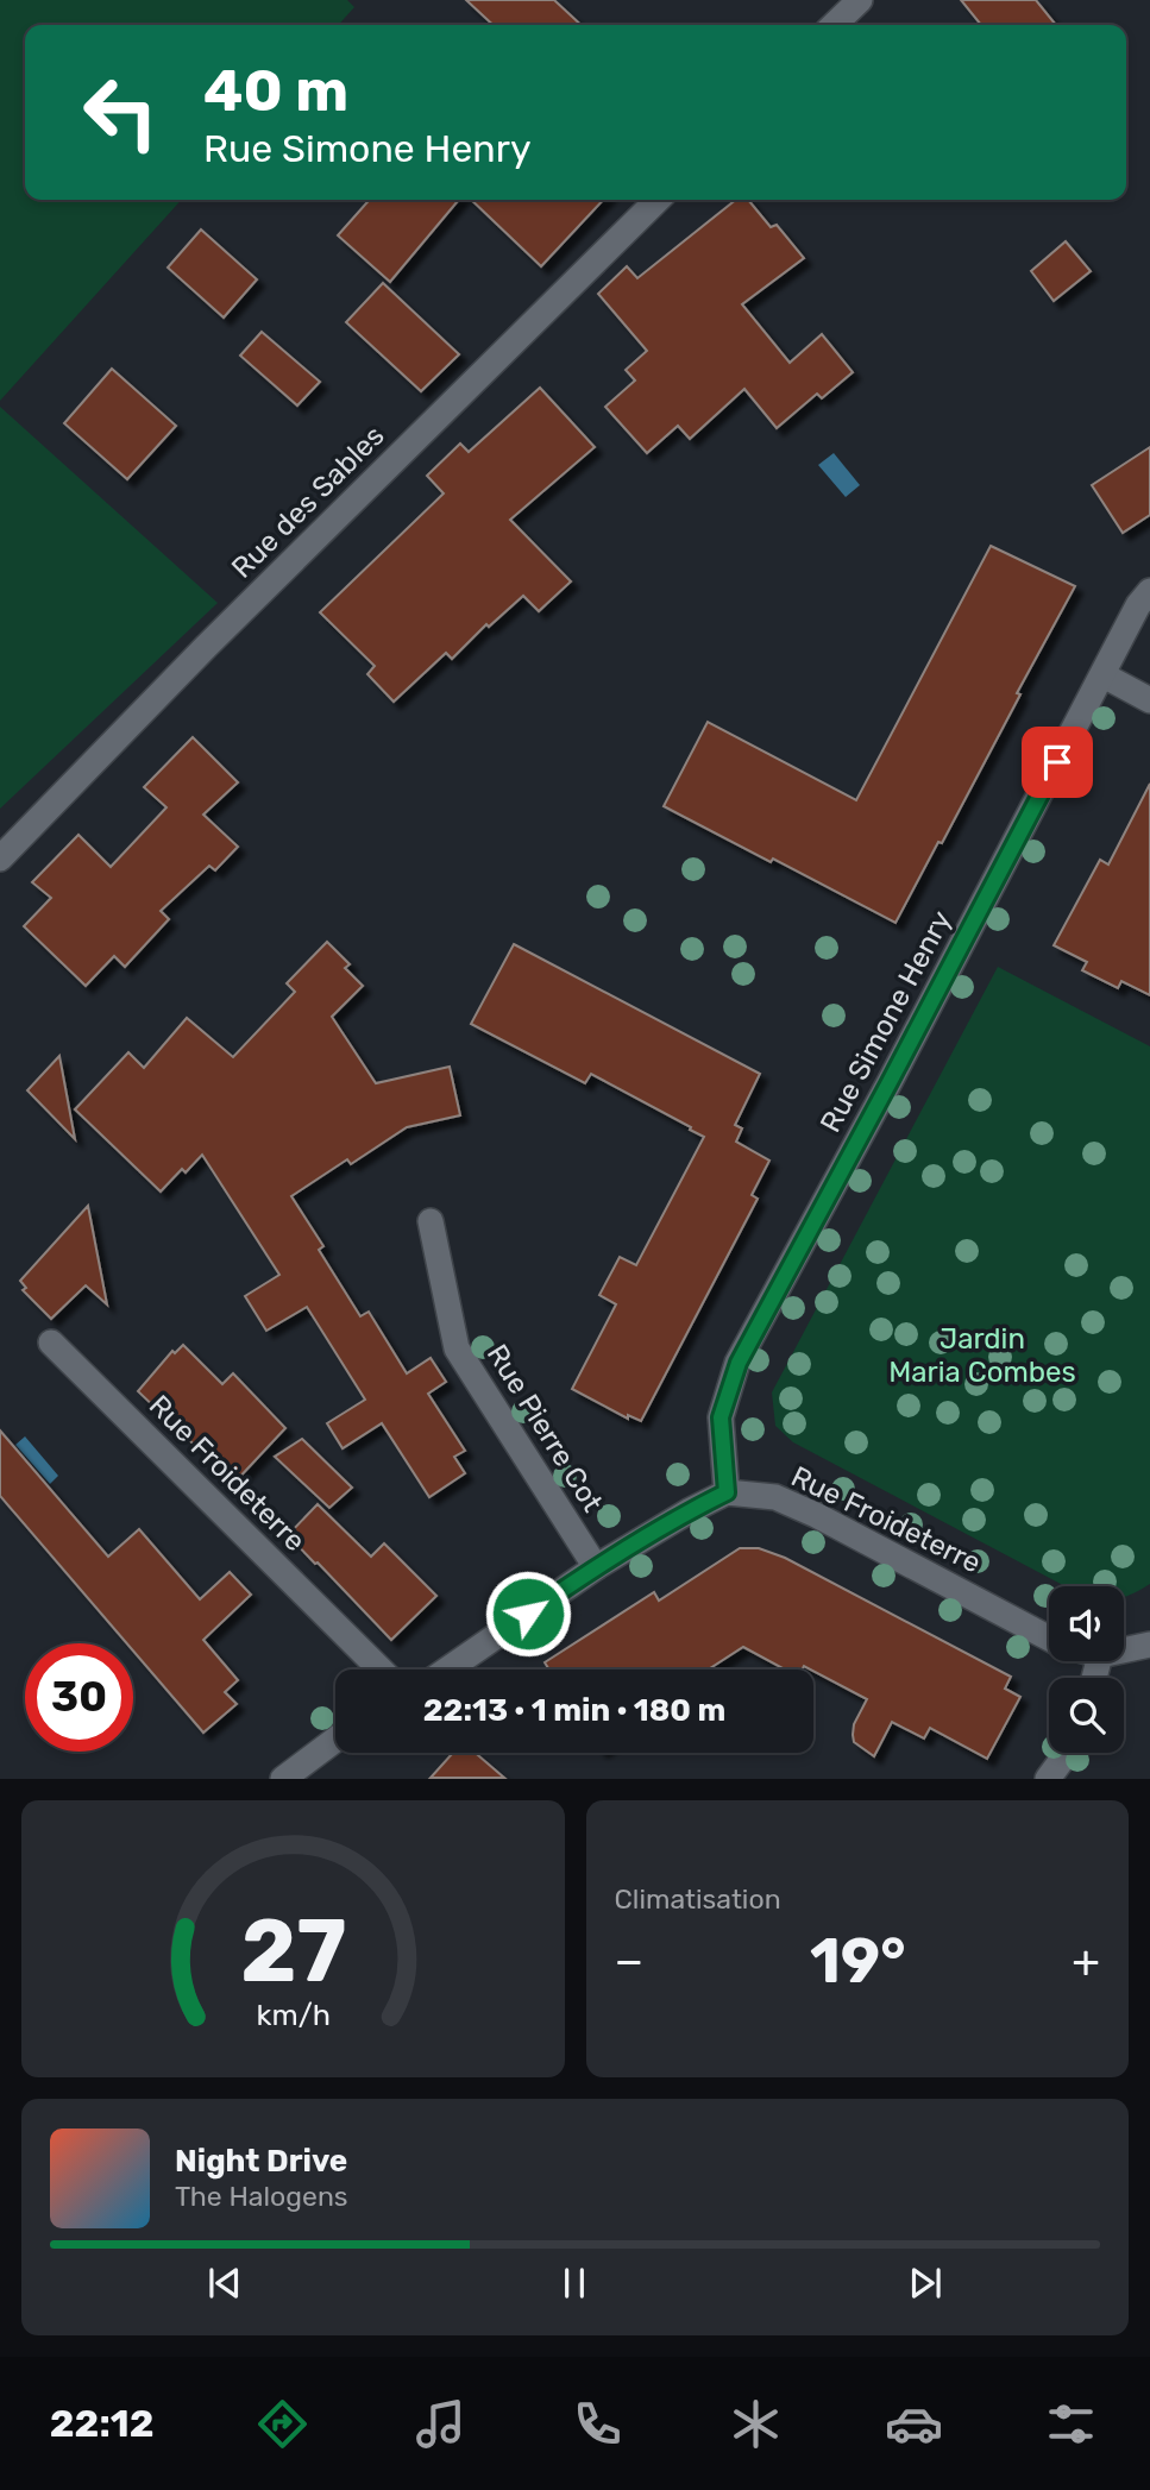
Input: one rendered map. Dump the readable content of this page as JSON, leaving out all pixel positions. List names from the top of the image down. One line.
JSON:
{"streets":{"street":["Rue des Sables","Rue Simone Henry","Rue Pierre Cot","Rue Froideterre"]},"crossings":[["Rue Simone Henry","Rue Froideterre"]],"parks":["Jardin Maria Combes"],"page":{"turn":["40 m","Rue Simone Henry"],"limit":"30","trip":"22:13 · 1 min · 180 m","tile":"Climatisation","heat":["−","19°","+"],"song":["Night Drive","The Halogens"],"tabs":"22:12","gauge":["27","km/h"]}}
